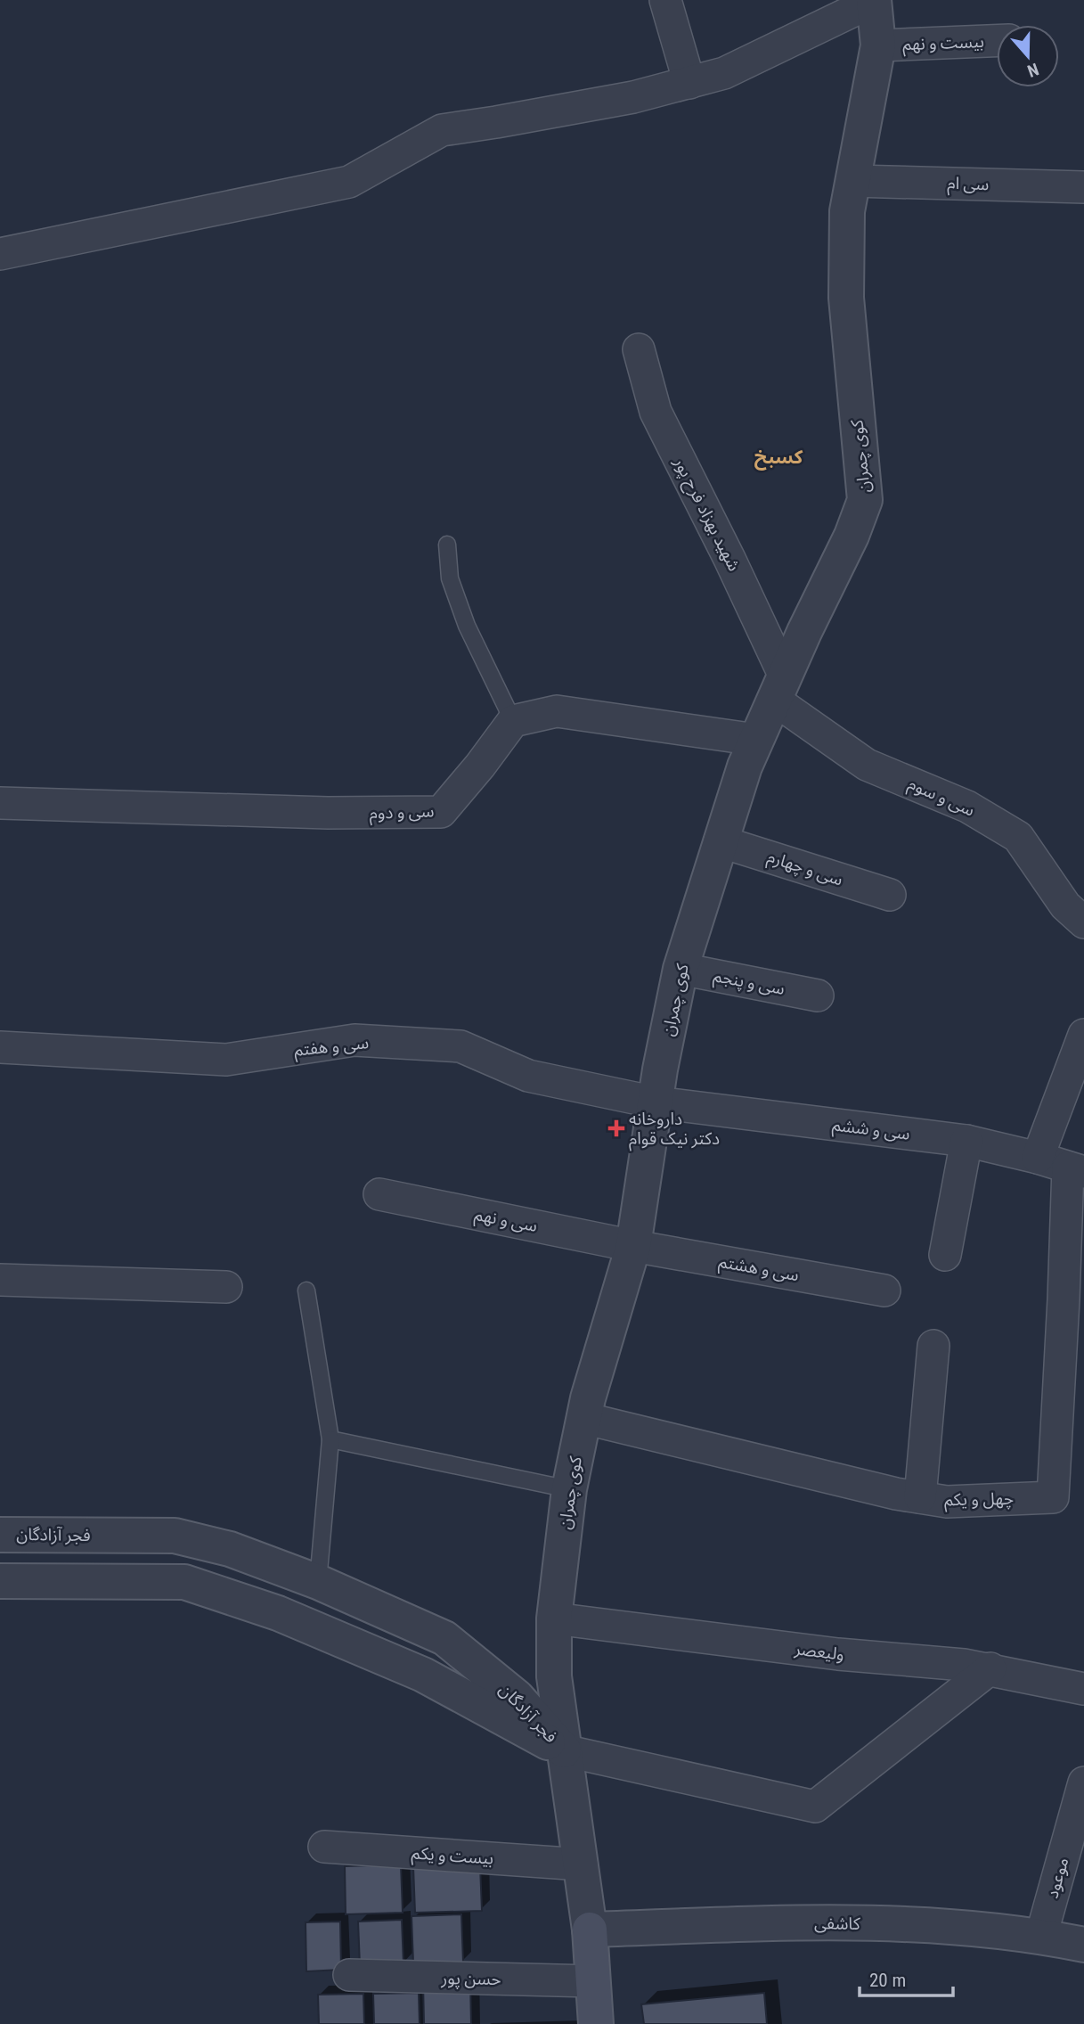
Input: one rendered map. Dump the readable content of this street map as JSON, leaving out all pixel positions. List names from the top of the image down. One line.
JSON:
{"streets":{"main road":["کوی چمران"],"street":["بیست و نهم","سی ام","شهید بهزاد فرح پور","سی و سوم","سی و دوم","سی و چهارم","سی و پنجم","سی و هفتم","سی و ششم","سی و نهم","سی و هشتم","چهل و یکم","فجر آزادگان","ولیعصر","بیست و یکم","موعود","کاشفی","حسن پور"]},"crossings":[["بیست و نهم","کوی چمران"],["سی ام","کوی چمران"],["کوی چمران","شهید بهزاد فرح پور"],["کوی چمران","سی و سوم"],["کوی چمران","سی و چهارم"],["کوی چمران","سی و پنجم"],["کوی چمران","سی و هفتم"],["کوی چمران","سی و ششم"],["کوی چمران","سی و نهم"],["کوی چمران","سی و هشتم"],["کوی چمران","چهل و یکم"],["کوی چمران","فجر آزادگان"],["کوی چمران","ولیعصر"],["کوی چمران","بیست و یکم"],["کوی چمران","کاشفی"],["کوی چمران","حسن پور"],["شهید بهزاد فرح پور","سی و سوم"],["سی و هفتم","سی و ششم"],["سی و ششم","چهل و یکم"],["سی و نهم","سی و هشتم"],["موعود","کاشفی"]],"districts":["کسبخ"],"places":{"health":["داروخانه دکتر نیک قوام"]},"scale_bar":"20 m","north":"bottom"}
